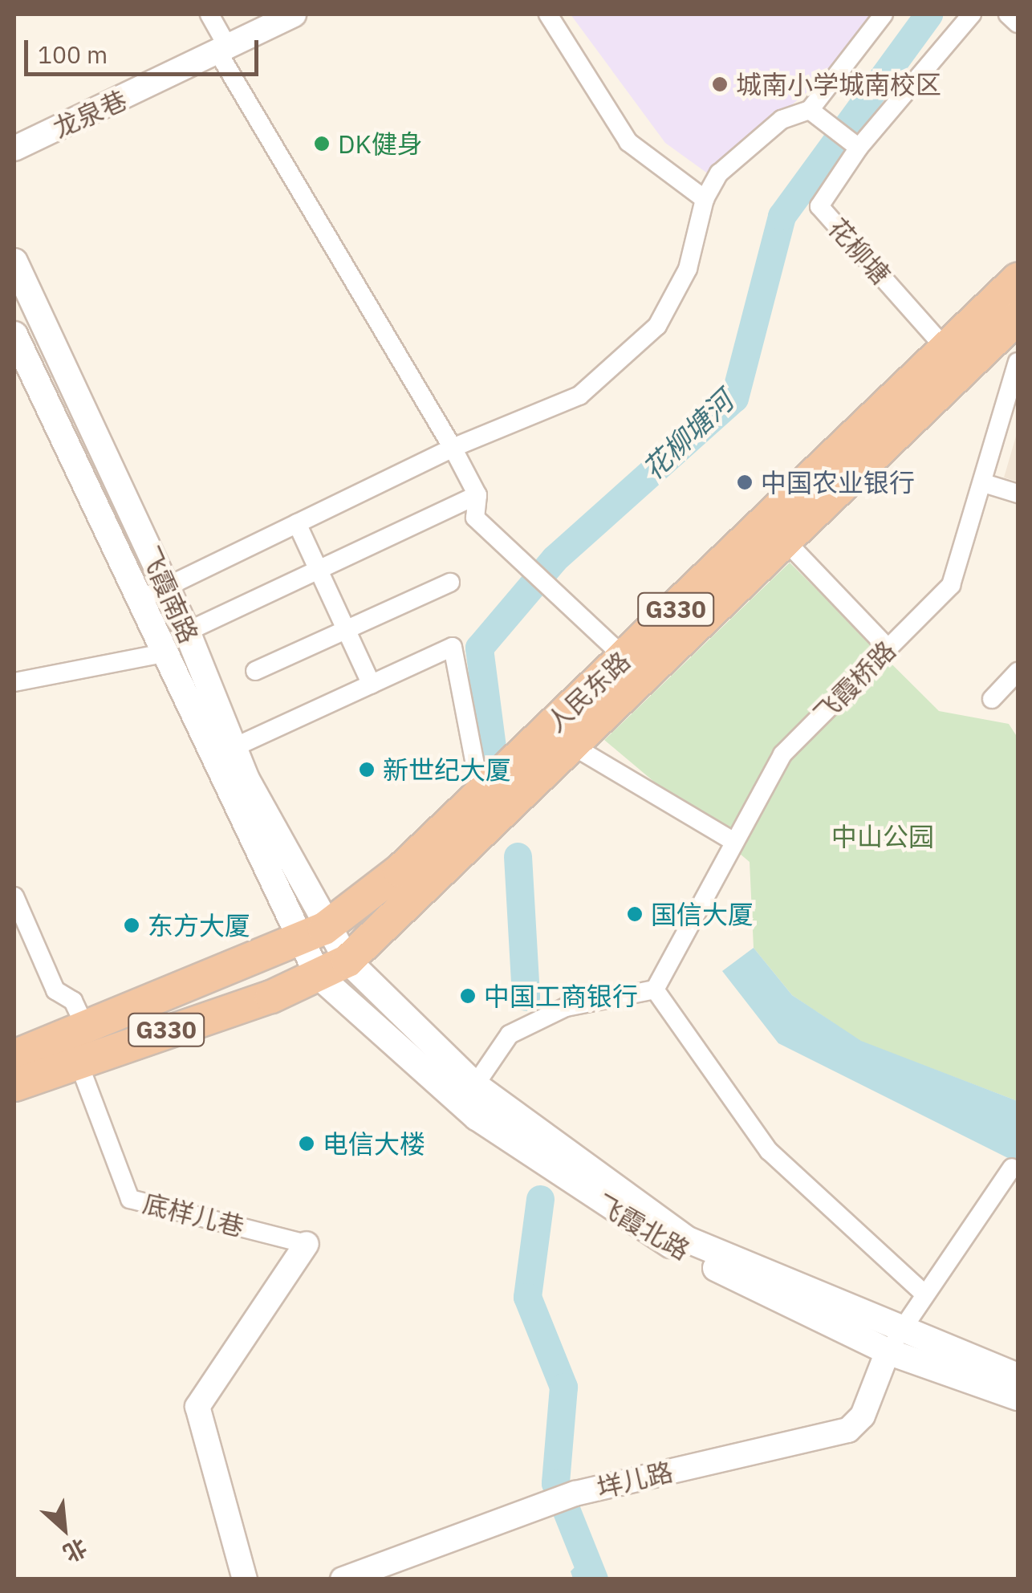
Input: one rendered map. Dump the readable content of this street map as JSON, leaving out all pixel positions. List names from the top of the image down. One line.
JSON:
{"streets":{"highway":["G330","人民东路"],"main road":["飞霞南路","飞霞北路"],"street":["龙泉巷","花柳塘","飞霞桥路","底样儿巷","垟儿路"]},"crossings":[["花柳塘","人民东路"],["飞霞南路","G330"],["飞霞南路","人民东路"],["飞霞南路","飞霞北路"],["G330","人民东路"],["G330","底样儿巷"],["G330","飞霞北路"],["人民东路","飞霞北路"],["飞霞北路","垟儿路"]],"water":["花柳塘河"],"parks":["中山公园"],"places":["城南小学城南校区","DK健身","中国农业银行","新世纪大厦","国信大厦","东方大厦","中国工商银行","电信大楼"],"scale_bar":"100 m","north":"bottom right"}
